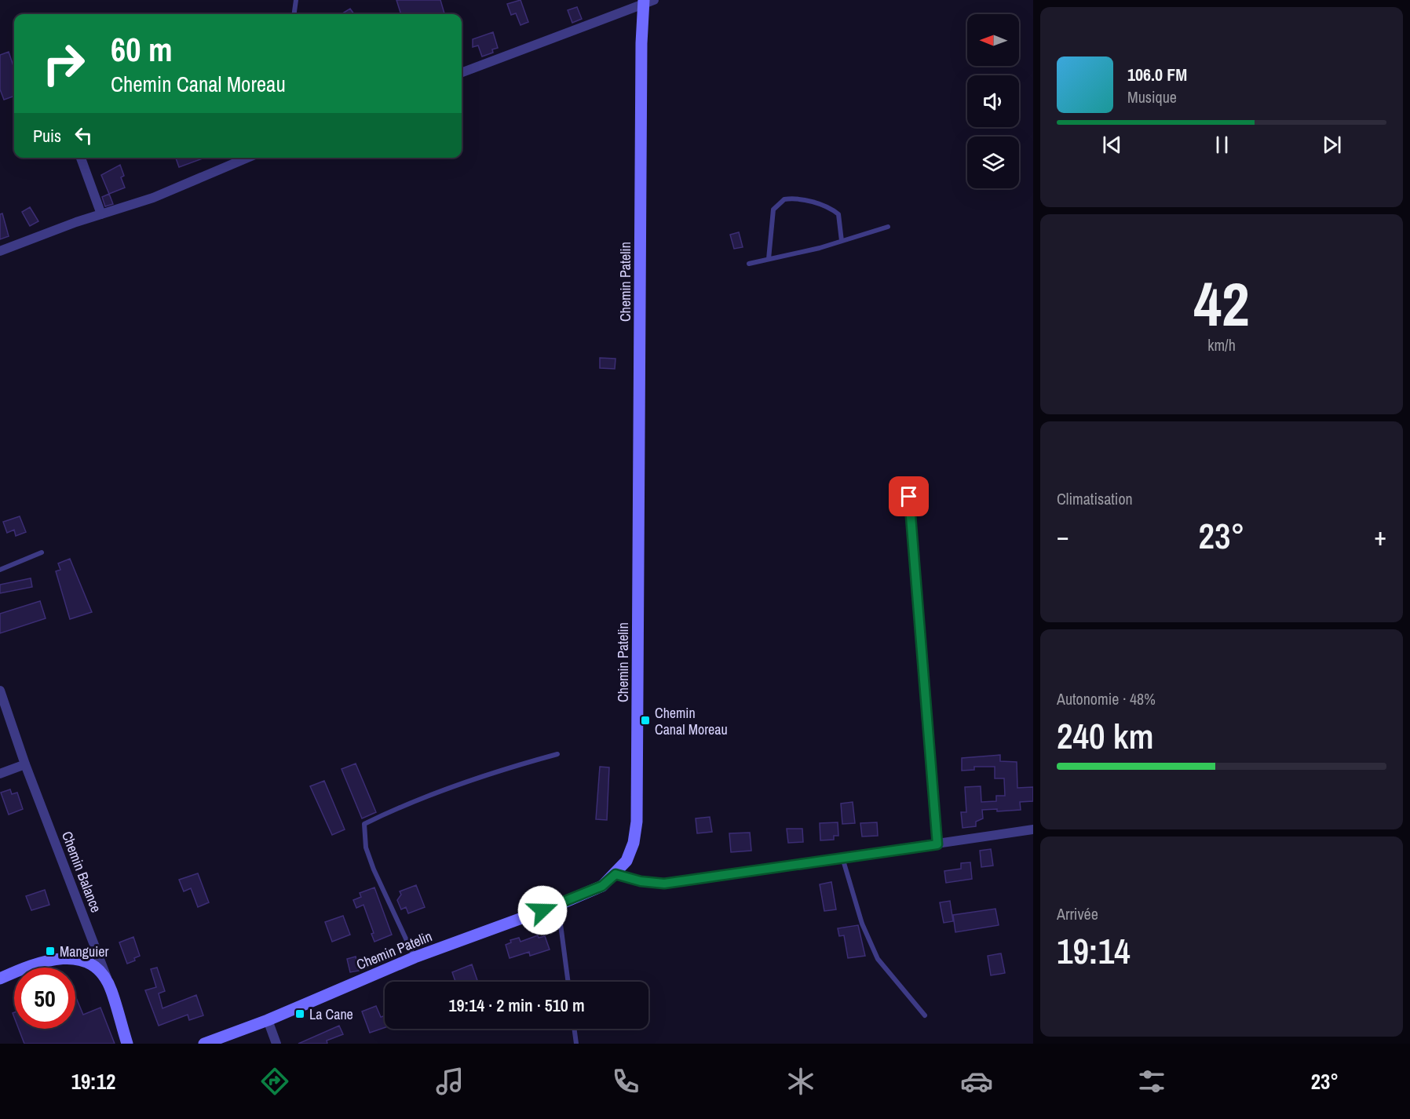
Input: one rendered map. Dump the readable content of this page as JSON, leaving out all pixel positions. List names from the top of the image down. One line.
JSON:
{"streets":{"main road":["Chemin Patelin"],"street":["Chemin Balance"]},"places":{"transit":["Chemin Canal Moreau","Manguier","La Cane"]},"north":"left","page":{"turn":["60 m","Chemin Canal Moreau"],"song":["106.0 FM","Musique"],"then":"Puis","tile":[["42","km/h"],"Climatisation",["Autonomie · 48%","240 km"],["Arrivée","19:14"]],"heat":["−","23°","+"],"limit":"50","trip":"19:14 · 2 min · 510 m","tabs":["19:12","23°"]}}
